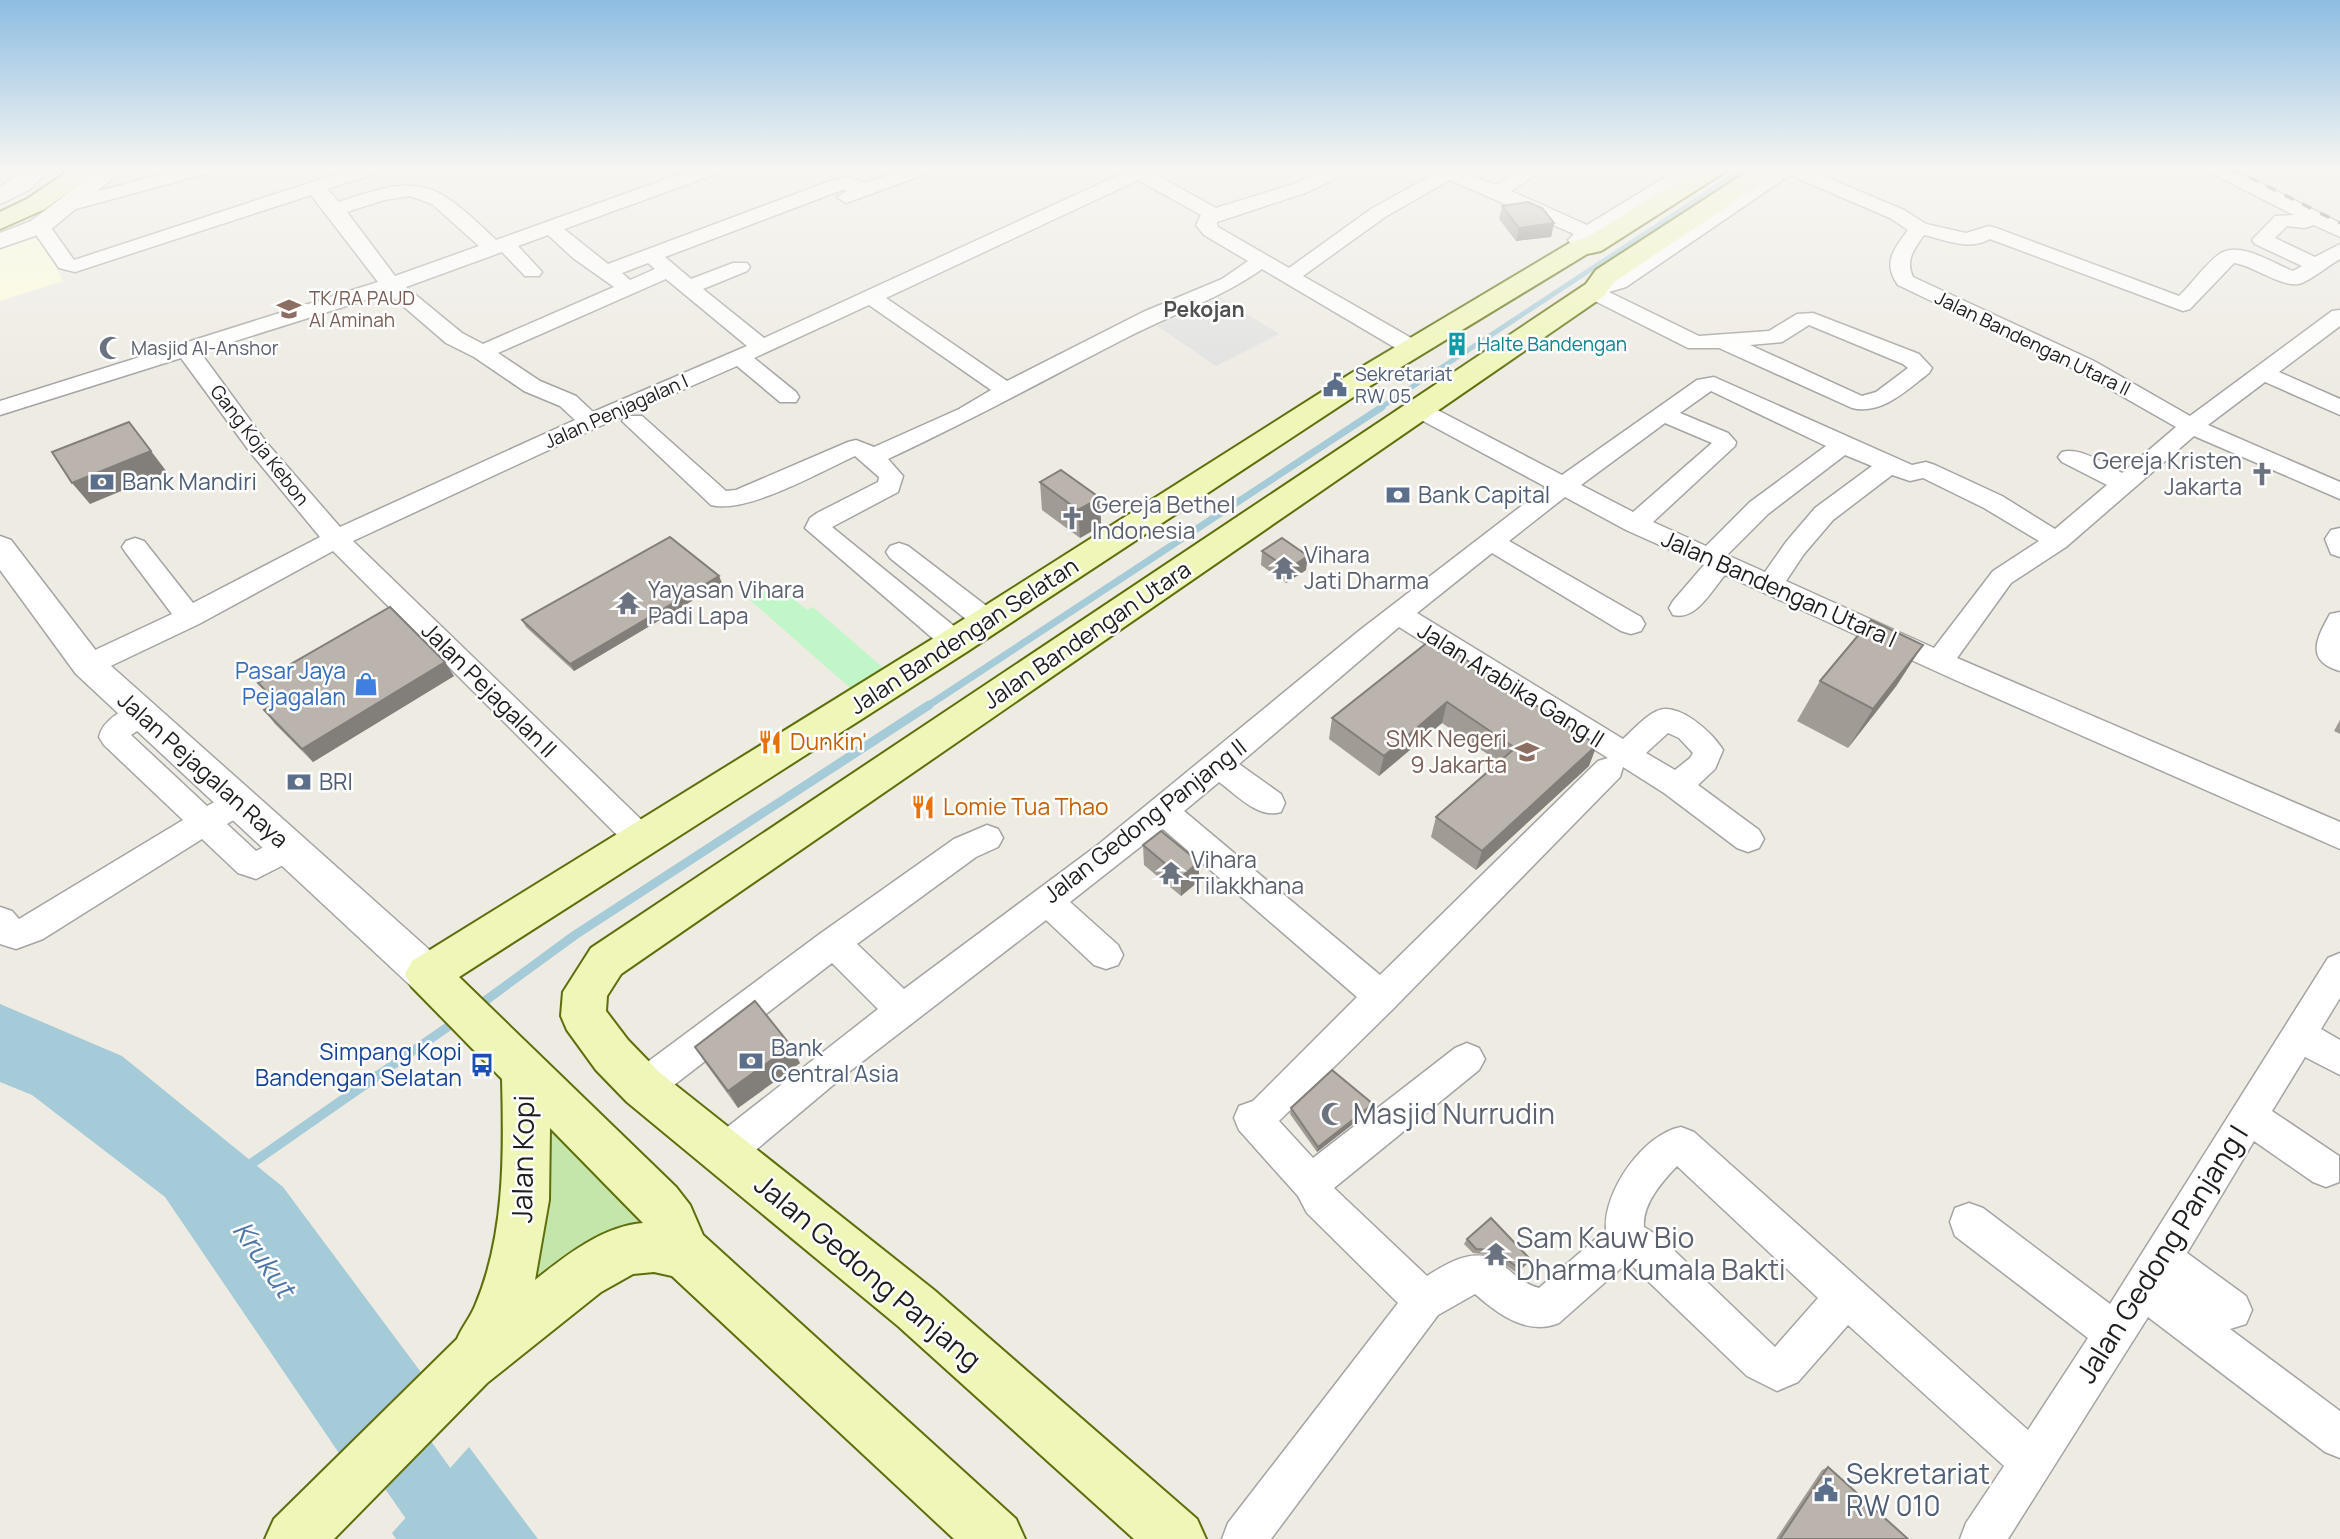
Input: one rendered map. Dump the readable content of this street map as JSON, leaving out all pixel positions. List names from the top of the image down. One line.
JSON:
{"streets":{"main road":["Jalan Bandengan Utara","Jalan Bandengan Selatan","Jalan Kopi","Jalan Gedong Panjang"],"street":["Jalan Bandengan Utara II","Jalan Penjagalan I","Gang Koja Kebon","Jalan Bandengan Utara I","Jalan Arabika Gang II","Jalan Pejagalan II","Jalan Pejagalan Raya","Jalan Gedong Panjang II","Jalan Gedong Panjang I"]},"crossings":[["Jalan Penjagalan I","Gang Koja Kebon"],["Jalan Penjagalan I","Jalan Pejagalan II"],["Jalan Penjagalan I","Jalan Pejagalan Raya"],["Gang Koja Kebon","Jalan Pejagalan II"],["Jalan Bandengan Utara I","Jalan Bandengan Utara"],["Jalan Bandengan Utara I","Jalan Gedong Panjang II"],["Jalan Bandengan Utara","Jalan Gedong Panjang"],["Jalan Bandengan Selatan","Jalan Pejagalan II"],["Jalan Bandengan Selatan","Jalan Pejagalan Raya"],["Jalan Arabika Gang II","Jalan Gedong Panjang II"],["Jalan Gedong Panjang II","Jalan Gedong Panjang"]],"districts":["Pekojan"],"water":["Krukut"],"places":{"school or university":["TK/RA PAUD Al Aminah","SMK Negeri 9 Jakarta"],"building":["Halte Bandengan"],"mosque":["Masjid Al-Anshor","Masjid Nurrudin"],"public building":["Sekretariat RW 05","Sekretariat RW 010"],"church":["Gereja Kristen Jakarta","Gereja Bethel Indonesia"],"bank":["Bank Mandiri","Bank Capital","BRI","Bank Central Asia"],"temple":["Vihara Jati Dharma","Yayasan Vihara Padi Lapa","Vihara Tilakkhana","Sam Kauw Bio Dharma Kumala Bakti"],"shop":["Pasar Jaya Pejagalan"],"restaurant":["Dunkin'","Lomie Tua Thao"],"bus stop":["Simpang Kopi Bandengan Selatan"]}}
